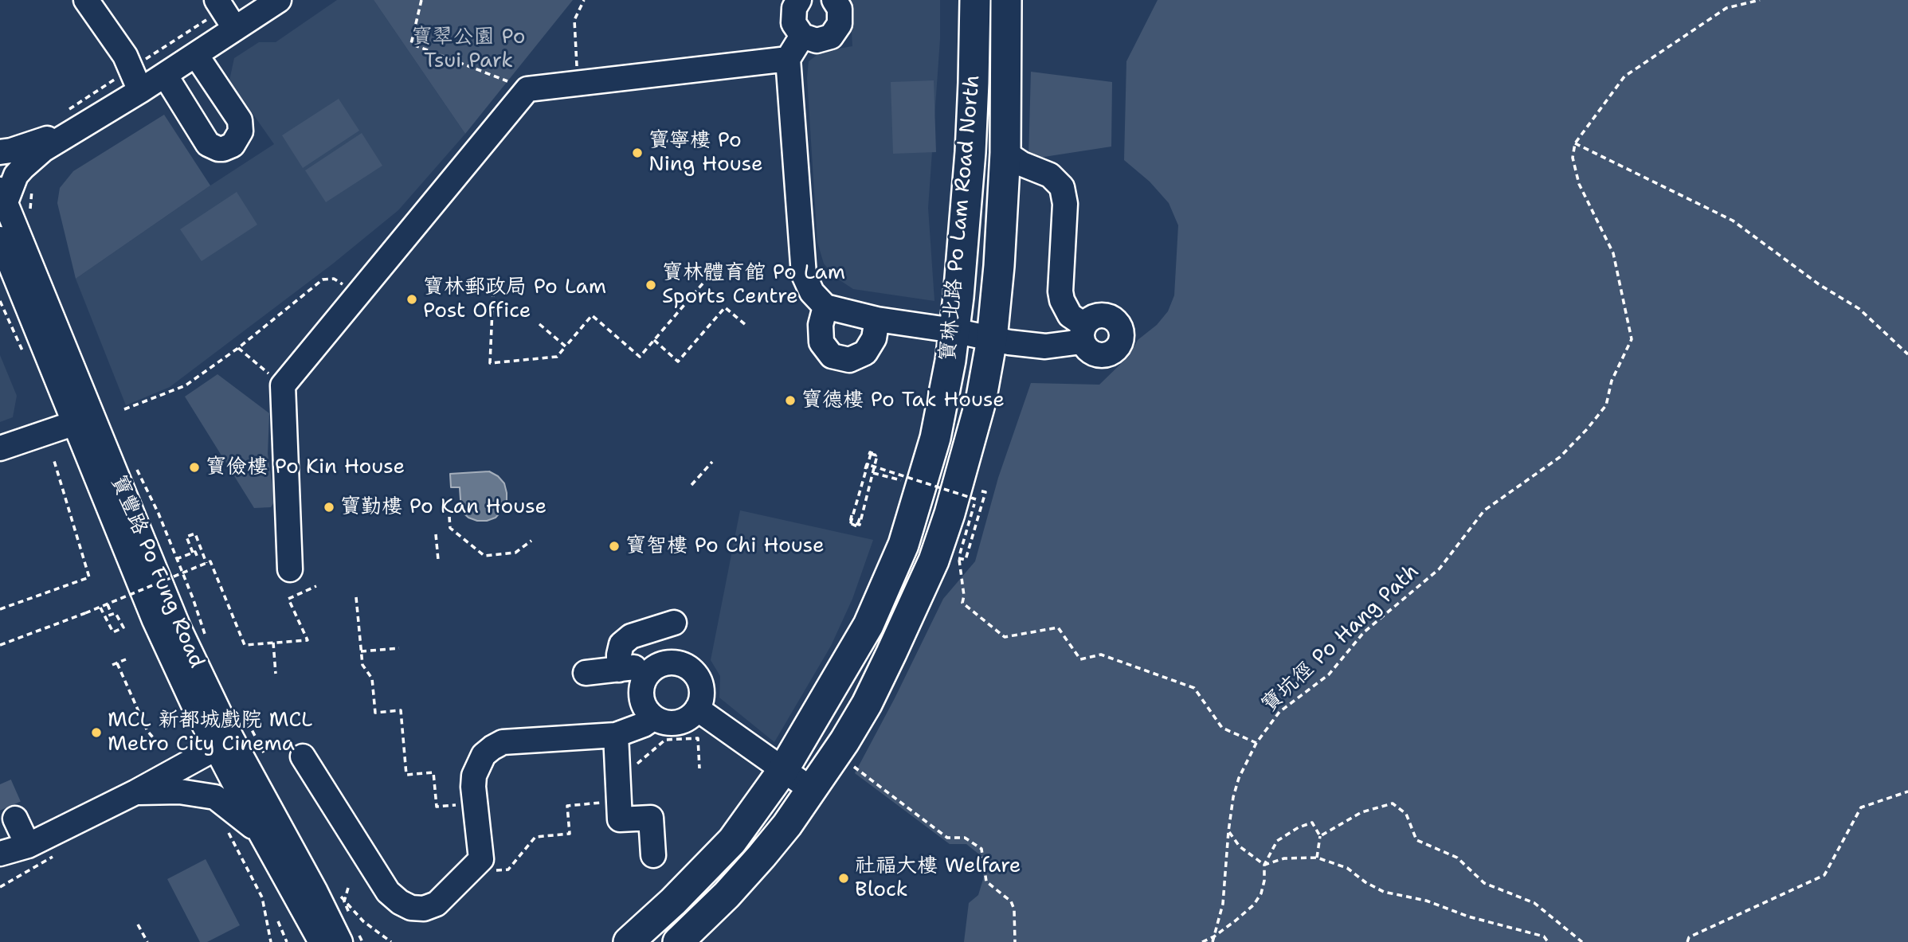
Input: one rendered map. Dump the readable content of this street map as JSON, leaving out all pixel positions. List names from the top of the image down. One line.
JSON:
{"streets":{"main road":["寶琳北路 Po Lam Road North"],"street":["寶豐路 Po Fung Road"],"path":["寶坑徑 Po Hang Path"]},"parks":["寶翠公園 Po Tsui Park"],"places":["寶寧樓 Po Ning House","寶林體育館 Po Lam Sports Centre","寶林郵政局 Po Lam Post Office","寶德樓 Po Tak House","寶儉樓 Po Kin House","寶勤樓 Po Kan House","寶智樓 Po Chi House","MCL 新都城戲院 MCL Metro City Cinema","社福大樓 Welfare Block"]}
